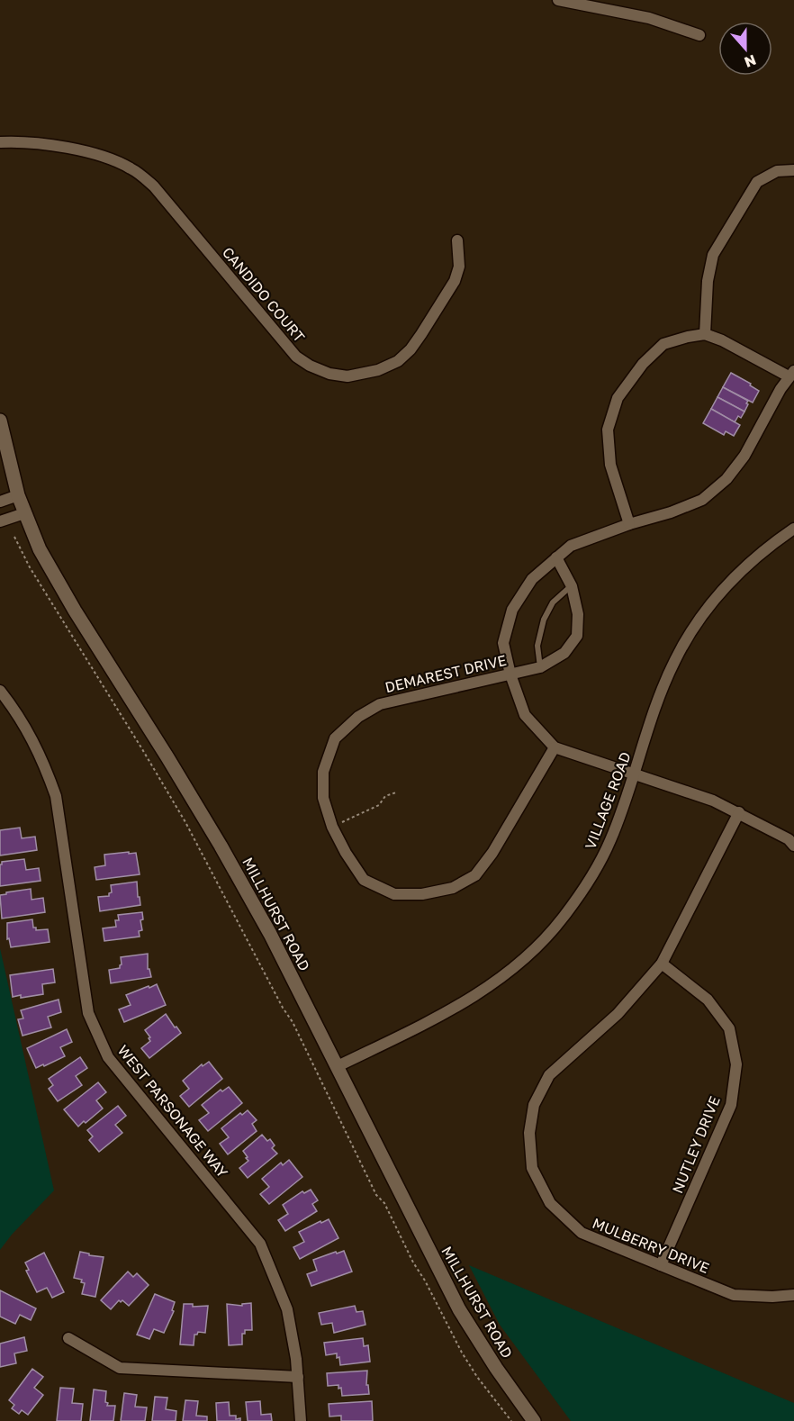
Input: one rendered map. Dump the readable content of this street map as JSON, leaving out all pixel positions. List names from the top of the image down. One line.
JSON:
{"streets":{"street":["CANDIDO COURT","DEMAREST DRIVE","VILLAGE ROAD","MILLHURST ROAD","WEST PARSONAGE WAY","NUTLEY DRIVE","MULBERRY DRIVE"]},"crossings":[["VILLAGE ROAD","MILLHURST ROAD"],["NUTLEY DRIVE","MULBERRY DRIVE"]],"north":"bottom"}
